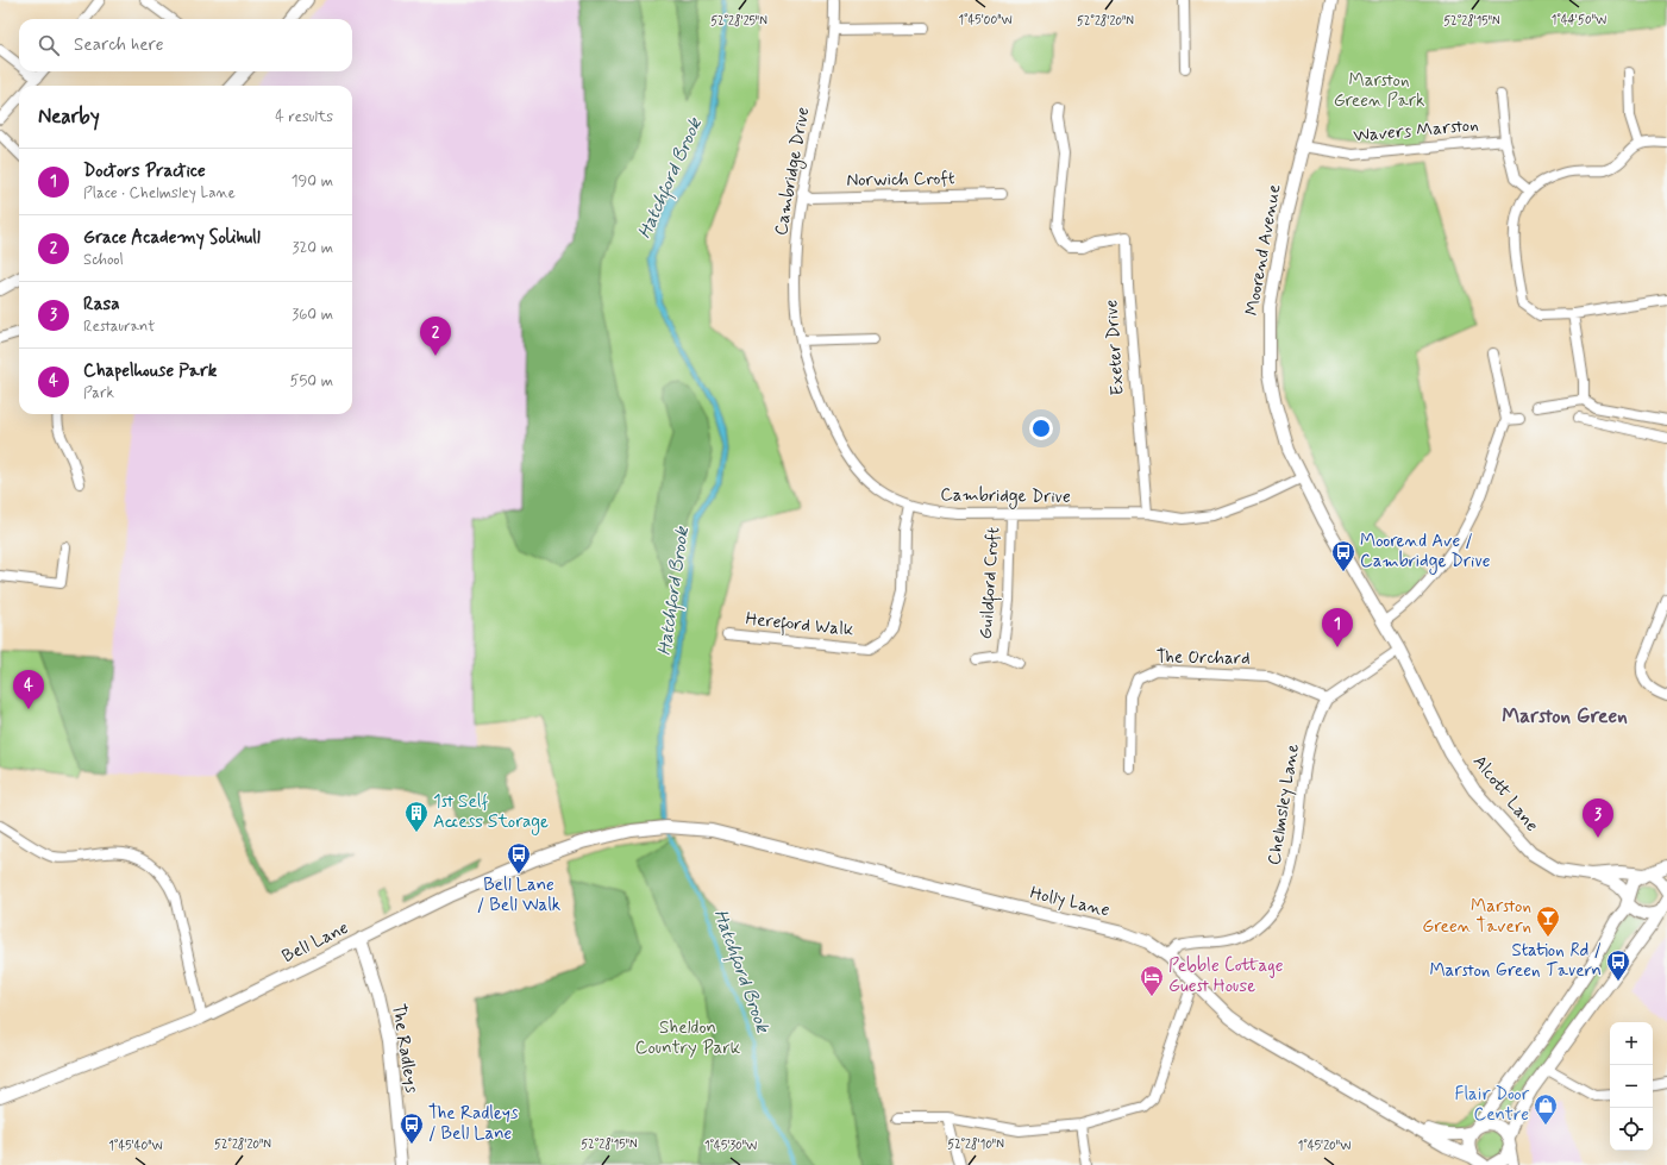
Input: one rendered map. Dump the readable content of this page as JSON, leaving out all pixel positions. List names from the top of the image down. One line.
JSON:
{"streets":{"street":["Wavers Marston","Cambridge Drive","Norwich Croft","Moorend Avenue","Exeter Drive","Guildford Croft","Hereford Walk","The Orchard","Alcott Lane","Chelmsley Lane","Holly Lane","Bell Lane","The Radleys"]},"crossings":[["Wavers Marston","Moorend Avenue"],["Cambridge Drive","Norwich Croft"],["Cambridge Drive","Moorend Avenue"],["Cambridge Drive","Exeter Drive"],["Cambridge Drive","Guildford Croft"],["Cambridge Drive","Hereford Walk"],["Moorend Avenue","Alcott Lane"],["The Orchard","Chelmsley Lane"],["Chelmsley Lane","Holly Lane"],["Holly Lane","Bell Lane"],["Bell Lane","The Radleys"]],"districts":["Marston Green"],"water":["Hatchford Brook"],"parks":["Marston Green Park","Sheldon Country Park"],"places":{"bus stop":["Moorend Ave / Cambridge Drive","Bell Lane / Bell Walk","Station Rd / Marston Green Tavern","The Radleys / Bell Lane"],"building":["1st Self Access Storage"],"bar":["Marston Green Tavern"],"hotel":["Pebble Cottage Guest House"],"shop":["Flair Door Centre"]},"page":{"search":"Search here","heading":["Nearby","4 results"],"list":[{"mark":"1","name":"Doctors Practice","note":"Place · Chelmsley Lane","value":"190 m"},{"mark":"2","name":"Grace Academy Solihull","note":"School","value":"320 m"},{"mark":"3","name":"Rasa","note":"Restaurant","value":"360 m"},{"mark":"4","name":"Chapelhouse Park","note":"Park","value":"550 m"}],"pins":["2","1","4","3"],"map_buttons":["+","−"]},"coordinates":["1°44'50\"W","1°45'00\"W","52°28'25\"N","52°28'20\"N","52°28'15\"N","52°28'10\"N","1°45'40\"W","1°45'30\"W","1°45'20\"W"]}
